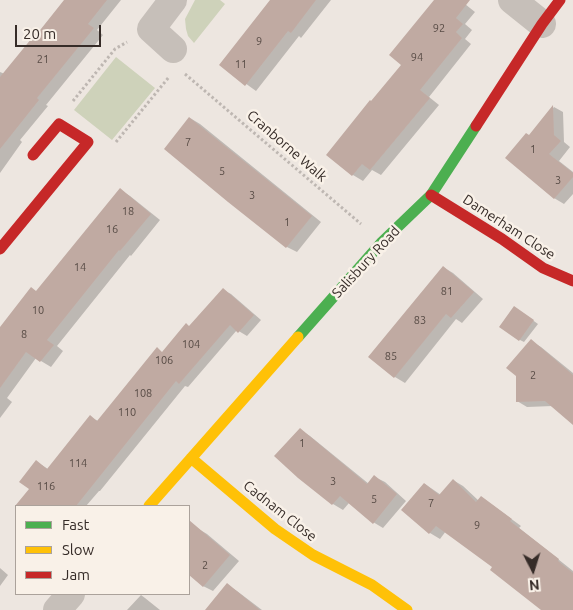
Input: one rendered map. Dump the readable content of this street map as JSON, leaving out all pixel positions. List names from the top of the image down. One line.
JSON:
{"streets":{"street":["Damerham Close","Salisbury Road","Cadnam Close"],"path":["Cranborne Walk"]},"crossings":[["Cranborne Walk","Salisbury Road"],["Damerham Close","Salisbury Road"],["Salisbury Road","Cadnam Close"]],"house_numbers":["92","9","94","21","11","7","1","5","3","3","18","1","16","14","81","10","83","8","104","85","106","2","108","110","1","114","3","116","5","7","9","2"],"legend":["Fast","Slow","Jam"],"scale_bar":"20 m","north":"bottom"}
